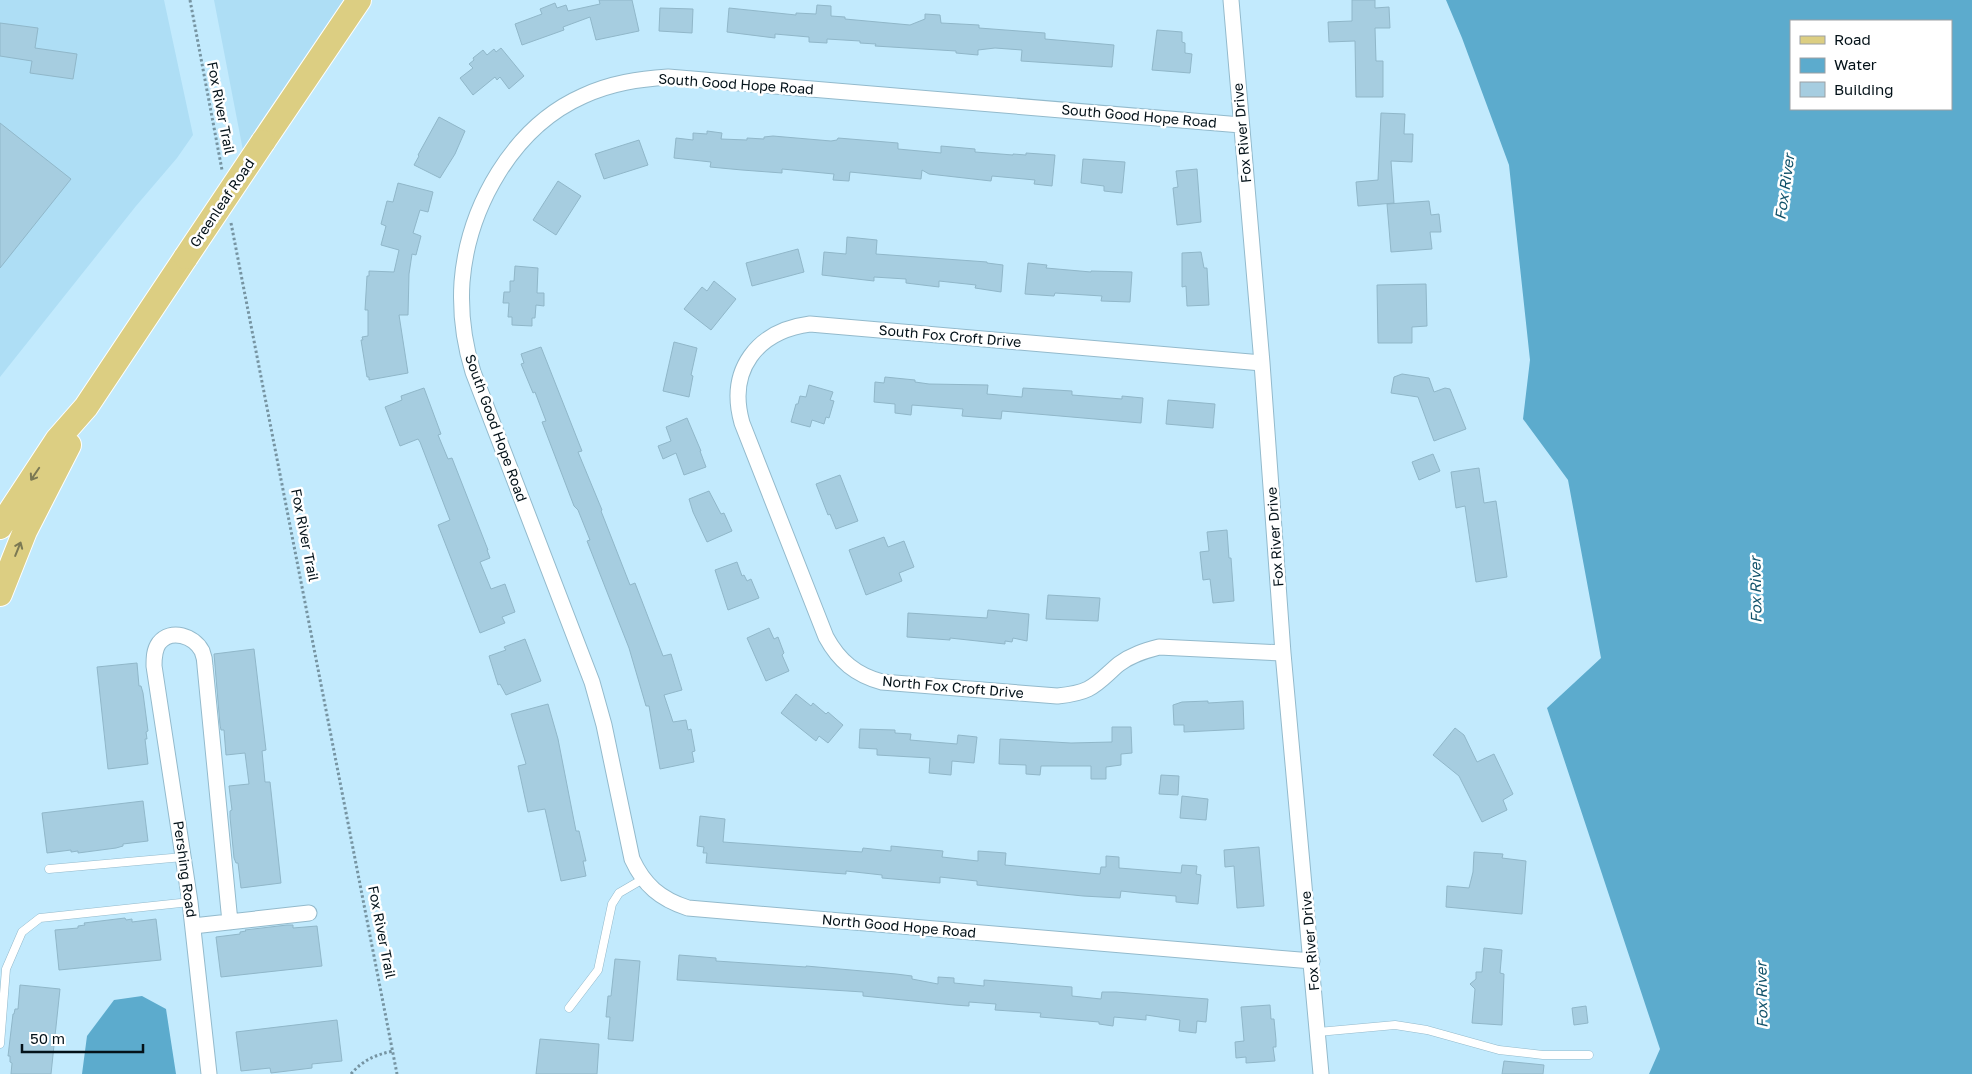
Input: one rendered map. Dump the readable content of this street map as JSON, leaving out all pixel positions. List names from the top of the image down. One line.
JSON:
{"streets":{"main road":["Greenleaf Road"],"street":["South Good Hope Road","Fox River Drive","South Fox Croft Drive","North Fox Croft Drive","Pershing Road","North Good Hope Road"],"path":["Fox River Trail"]},"crossings":[["South Good Hope Road","Fox River Drive"],["South Good Hope Road","North Good Hope Road"],["Fox River Drive","South Fox Croft Drive"],["Fox River Drive","North Fox Croft Drive"],["Fox River Drive","North Good Hope Road"],["South Fox Croft Drive","North Fox Croft Drive"]],"water":["Fox River"],"legend":["Road","Water","Building"],"scale_bar":"50 m"}
